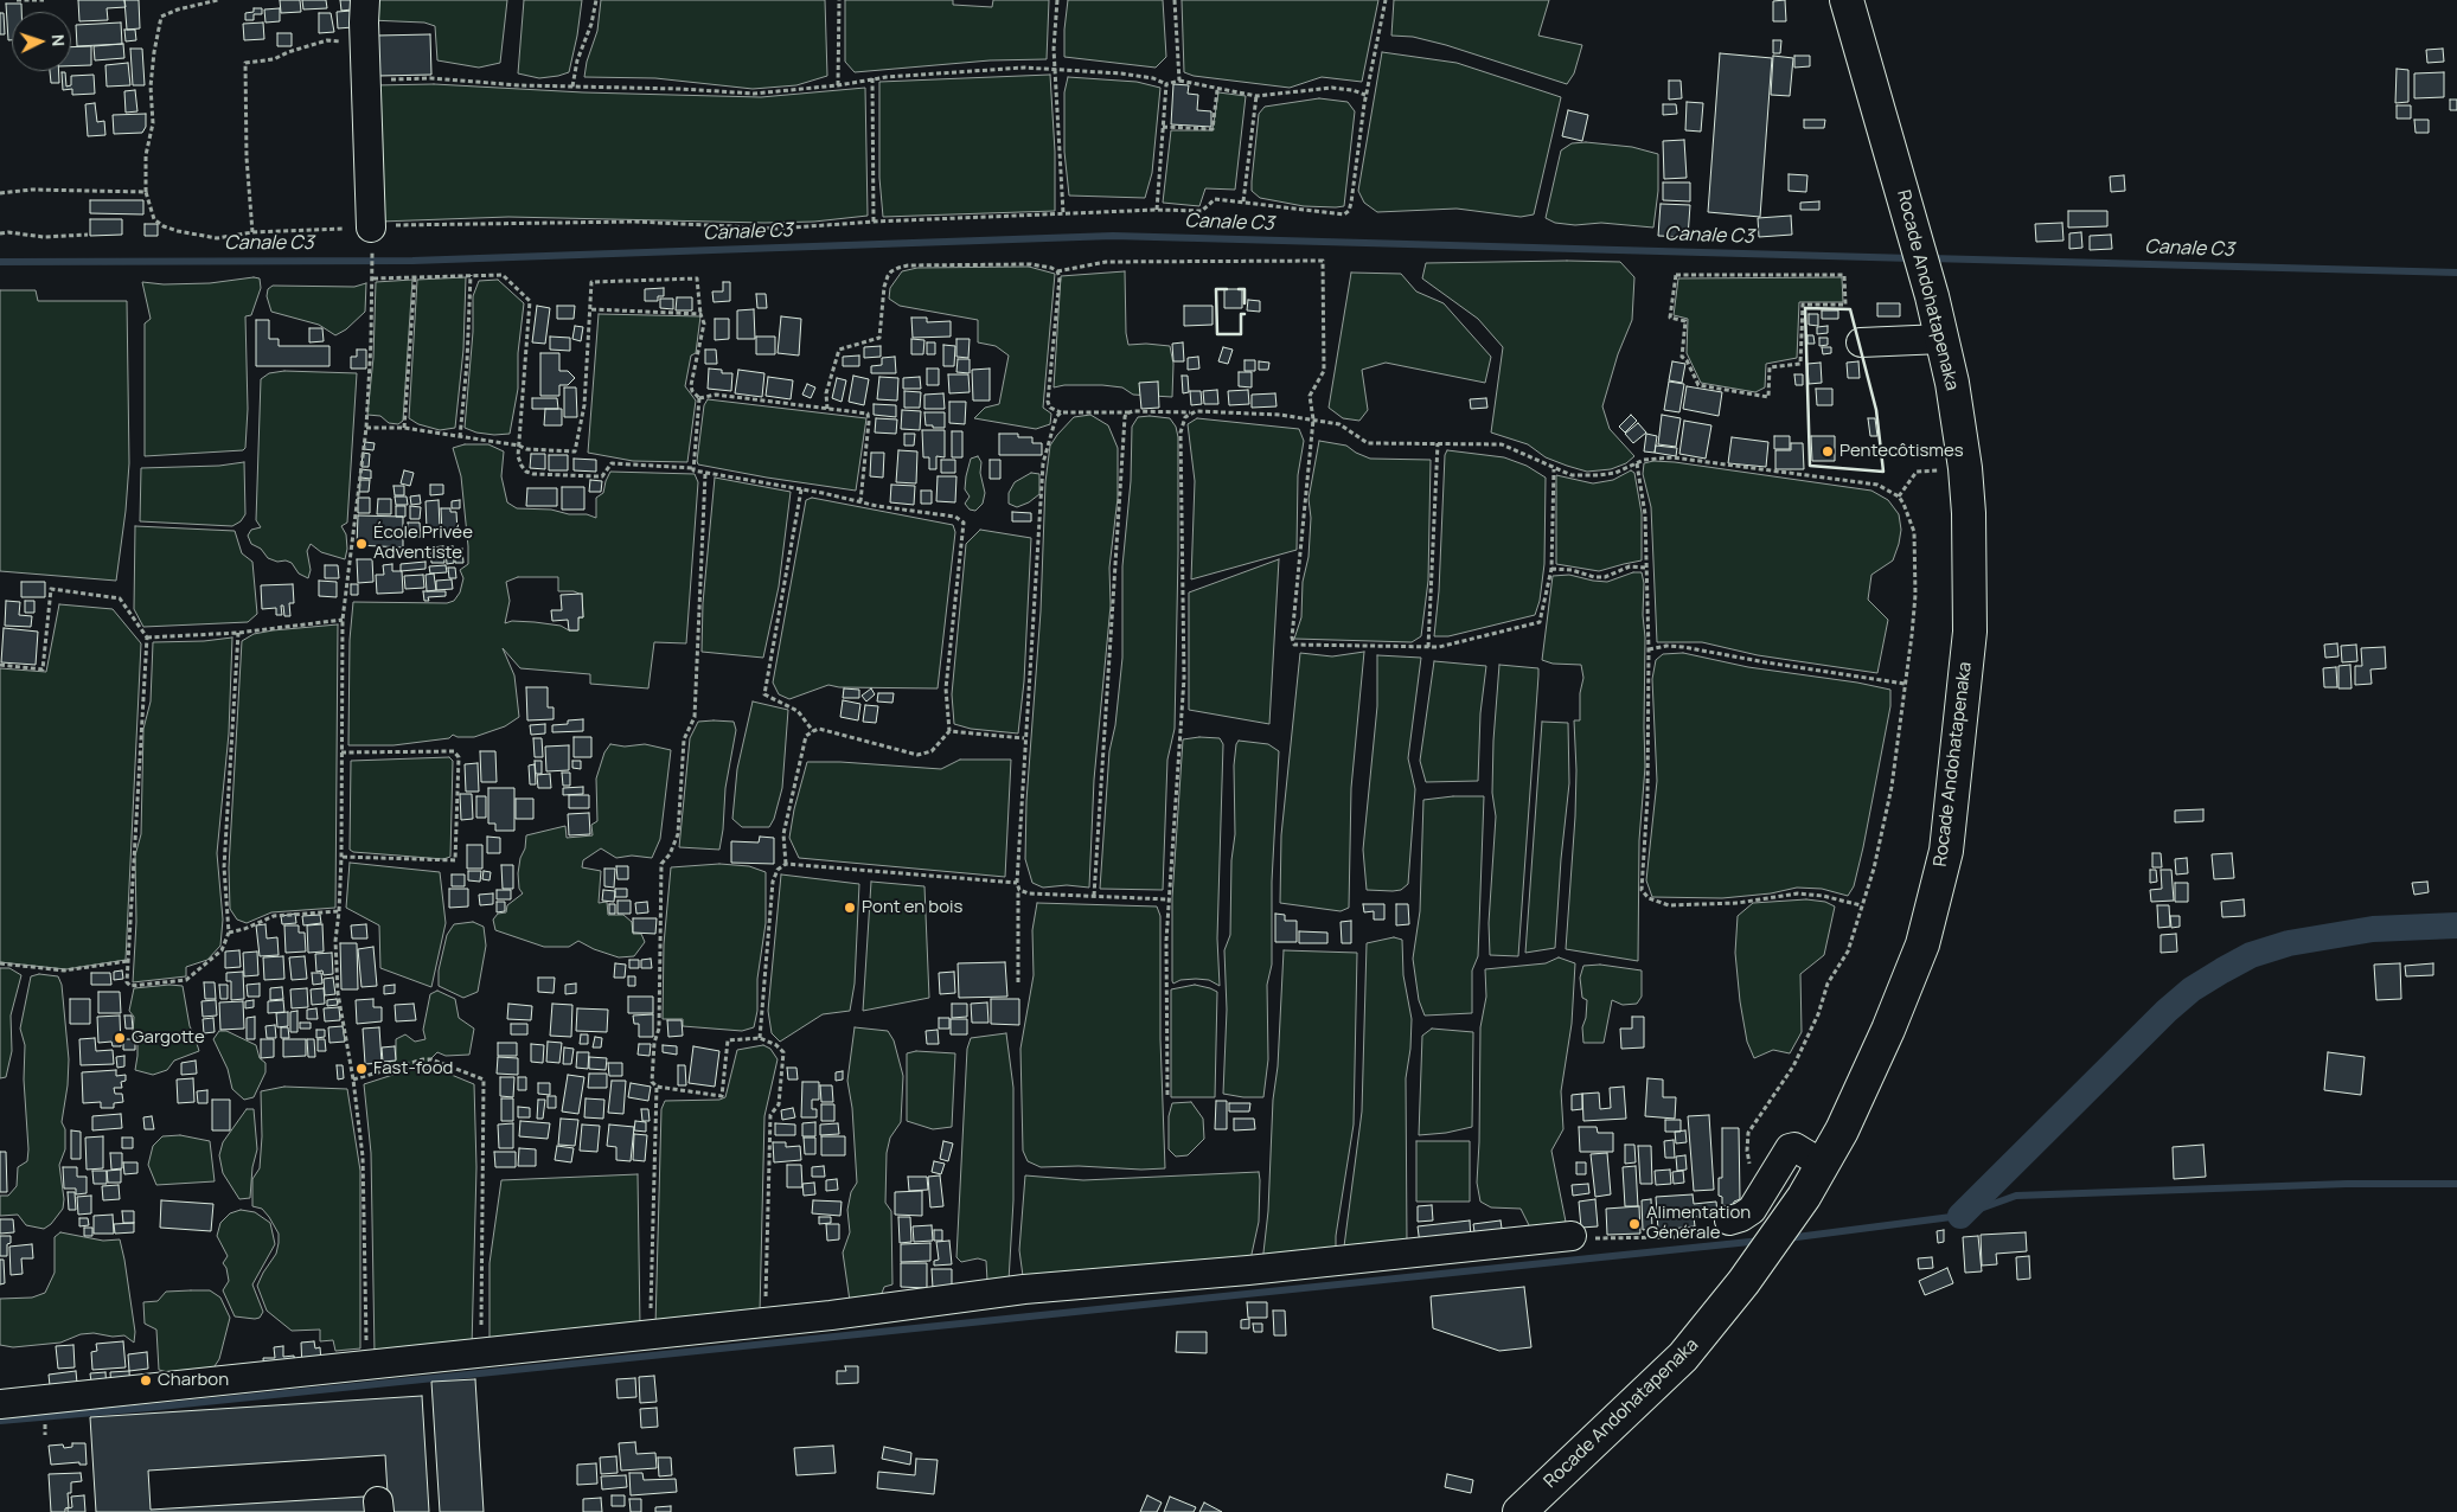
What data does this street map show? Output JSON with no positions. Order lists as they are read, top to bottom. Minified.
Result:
{"streets":{"main road":["Rocade Andohatapenaka"]},"water":["Canale C3"],"places":["Pentecôtismes","École Privée Adventiste","Pont en bois","Gargotte","Fast-food","Alimentation Générale","Charbon"],"north":"right"}
